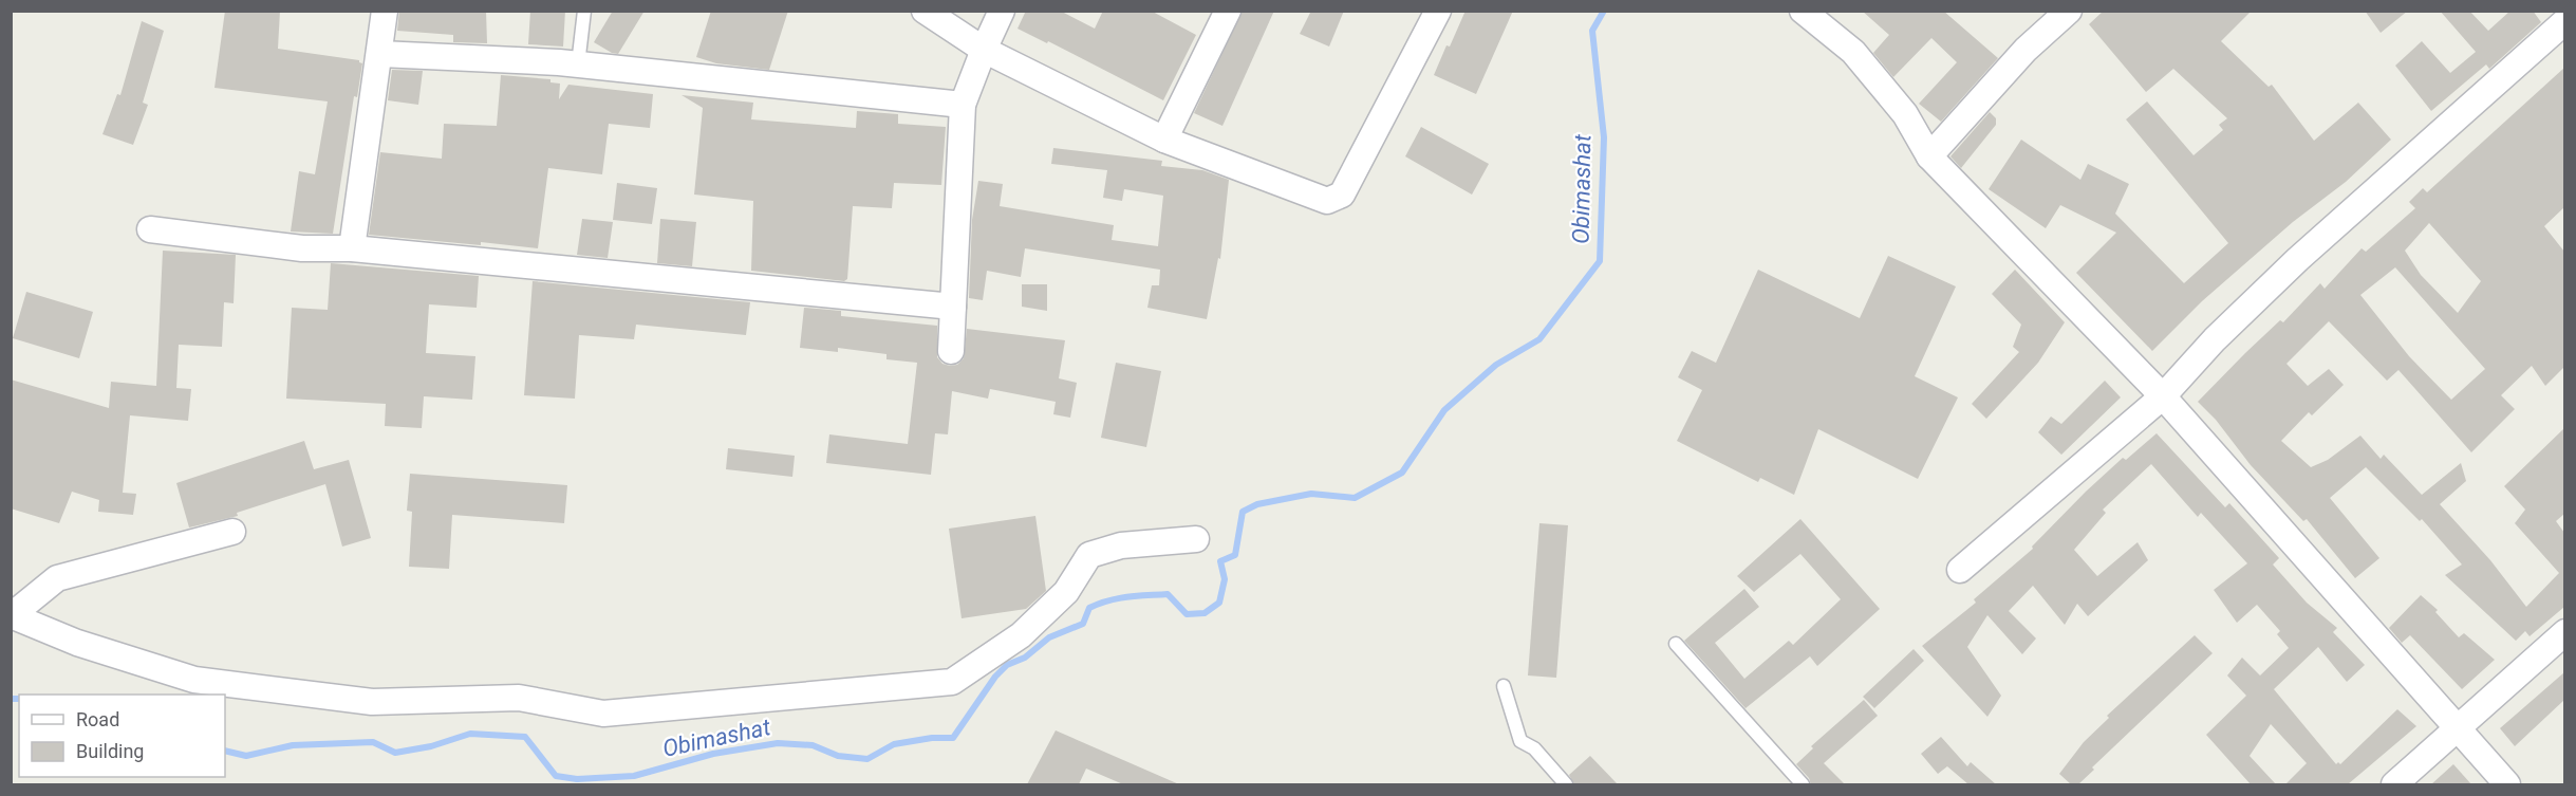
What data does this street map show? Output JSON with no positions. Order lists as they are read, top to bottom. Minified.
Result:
{"water":["Obimashat"],"legend":["Road","Building"]}
